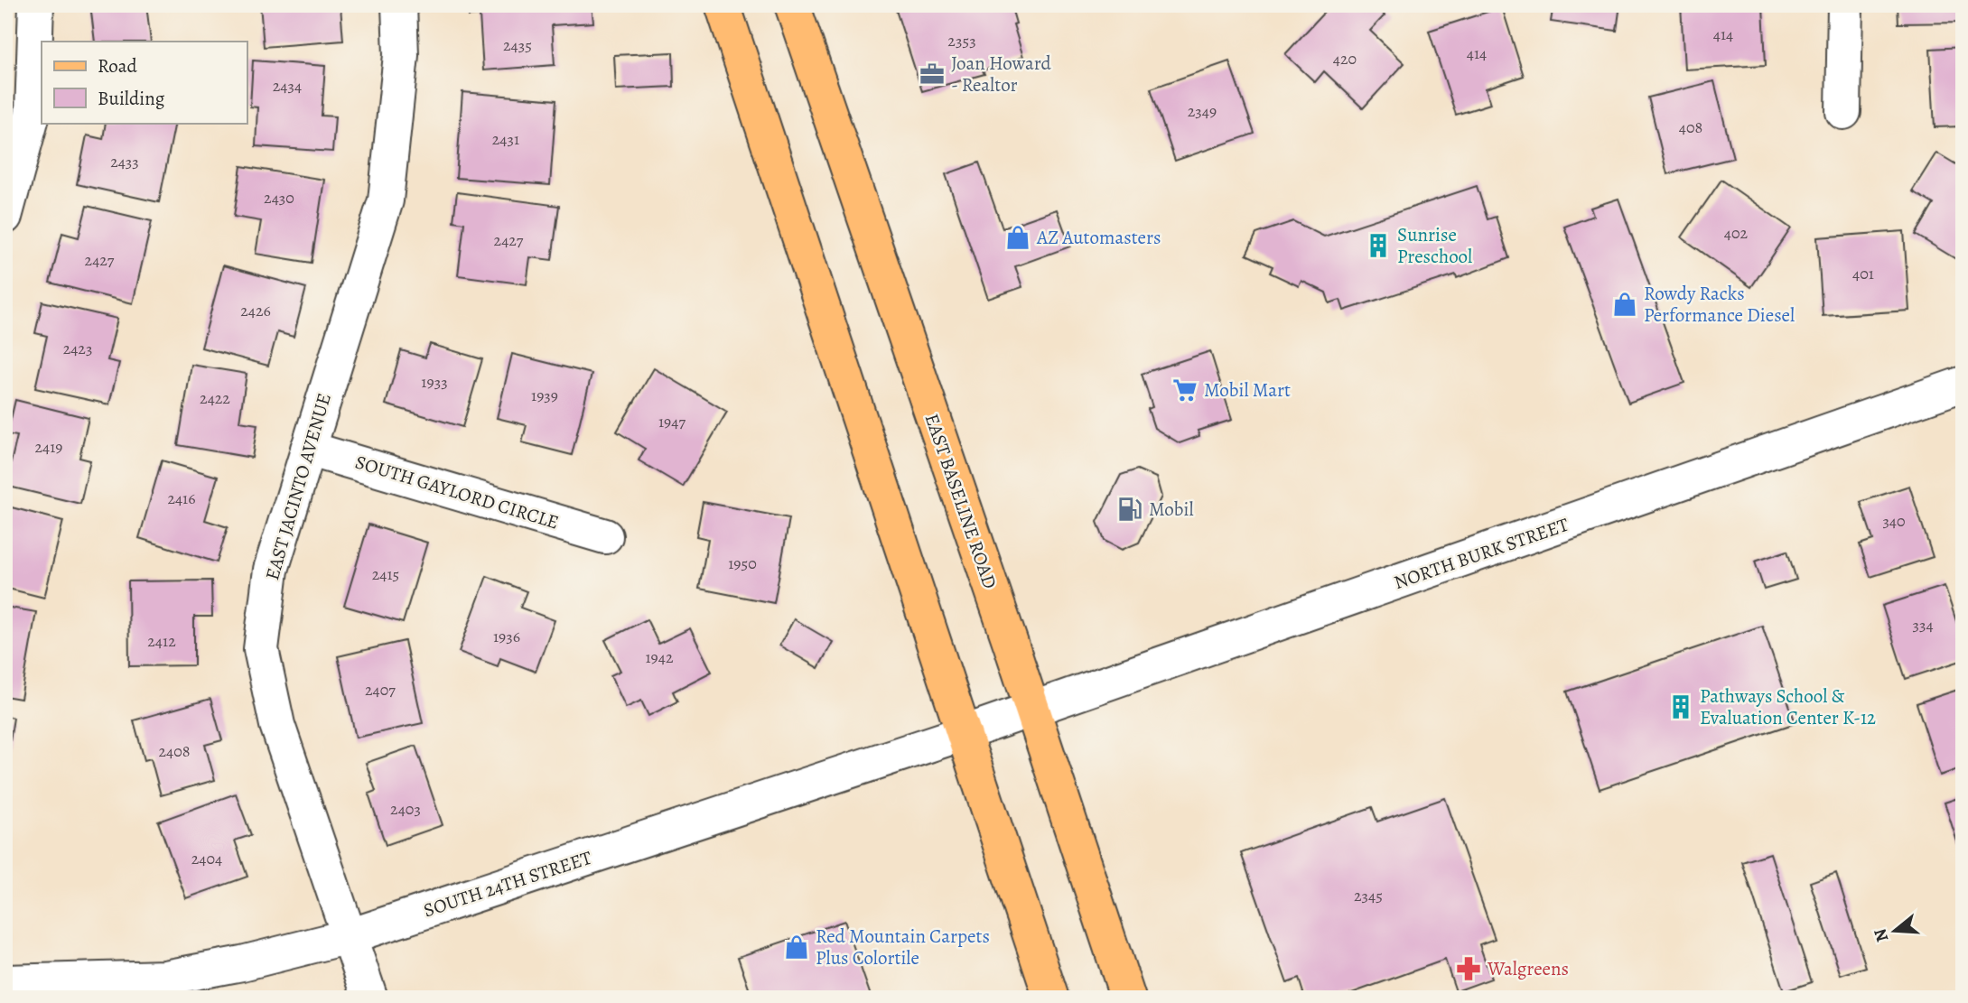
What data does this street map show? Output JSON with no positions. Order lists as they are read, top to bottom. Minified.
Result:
{"streets":{"main road":["EAST BASELINE ROAD"],"street":["EAST JACINTO AVENUE","SOUTH GAYLORD CIRCLE","NORTH BURK STREET","SOUTH 24TH STREET"]},"crossings":[["EAST JACINTO AVENUE","SOUTH GAYLORD CIRCLE"],["EAST JACINTO AVENUE","SOUTH 24TH STREET"],["EAST BASELINE ROAD","NORTH BURK STREET"],["NORTH BURK STREET","SOUTH 24TH STREET"]],"places":{"office":["Joan Howard - Realtor"],"shop":["AZ Automasters","Rowdy Racks Performance Diesel","Red Mountain Carpets Plus Colortile"],"building":["Sunrise Preschool","Pathways School & Evaluation Center K-12"],"supermarket":["Mobil Mart"],"fuel station":["Mobil"],"pharmacy":["Walgreens"]},"house_numbers":["414","2353","2435","414","420","2434","2349","408","2431","2433","2430","402","2427","2427","401","2426","2423","1933","1939","2422","1947","2419","2416","340","1950","2415","334","1936","2412","1942","2407","2408","2403","2404","2345"],"legend":["Road","Building"],"north":"left"}
